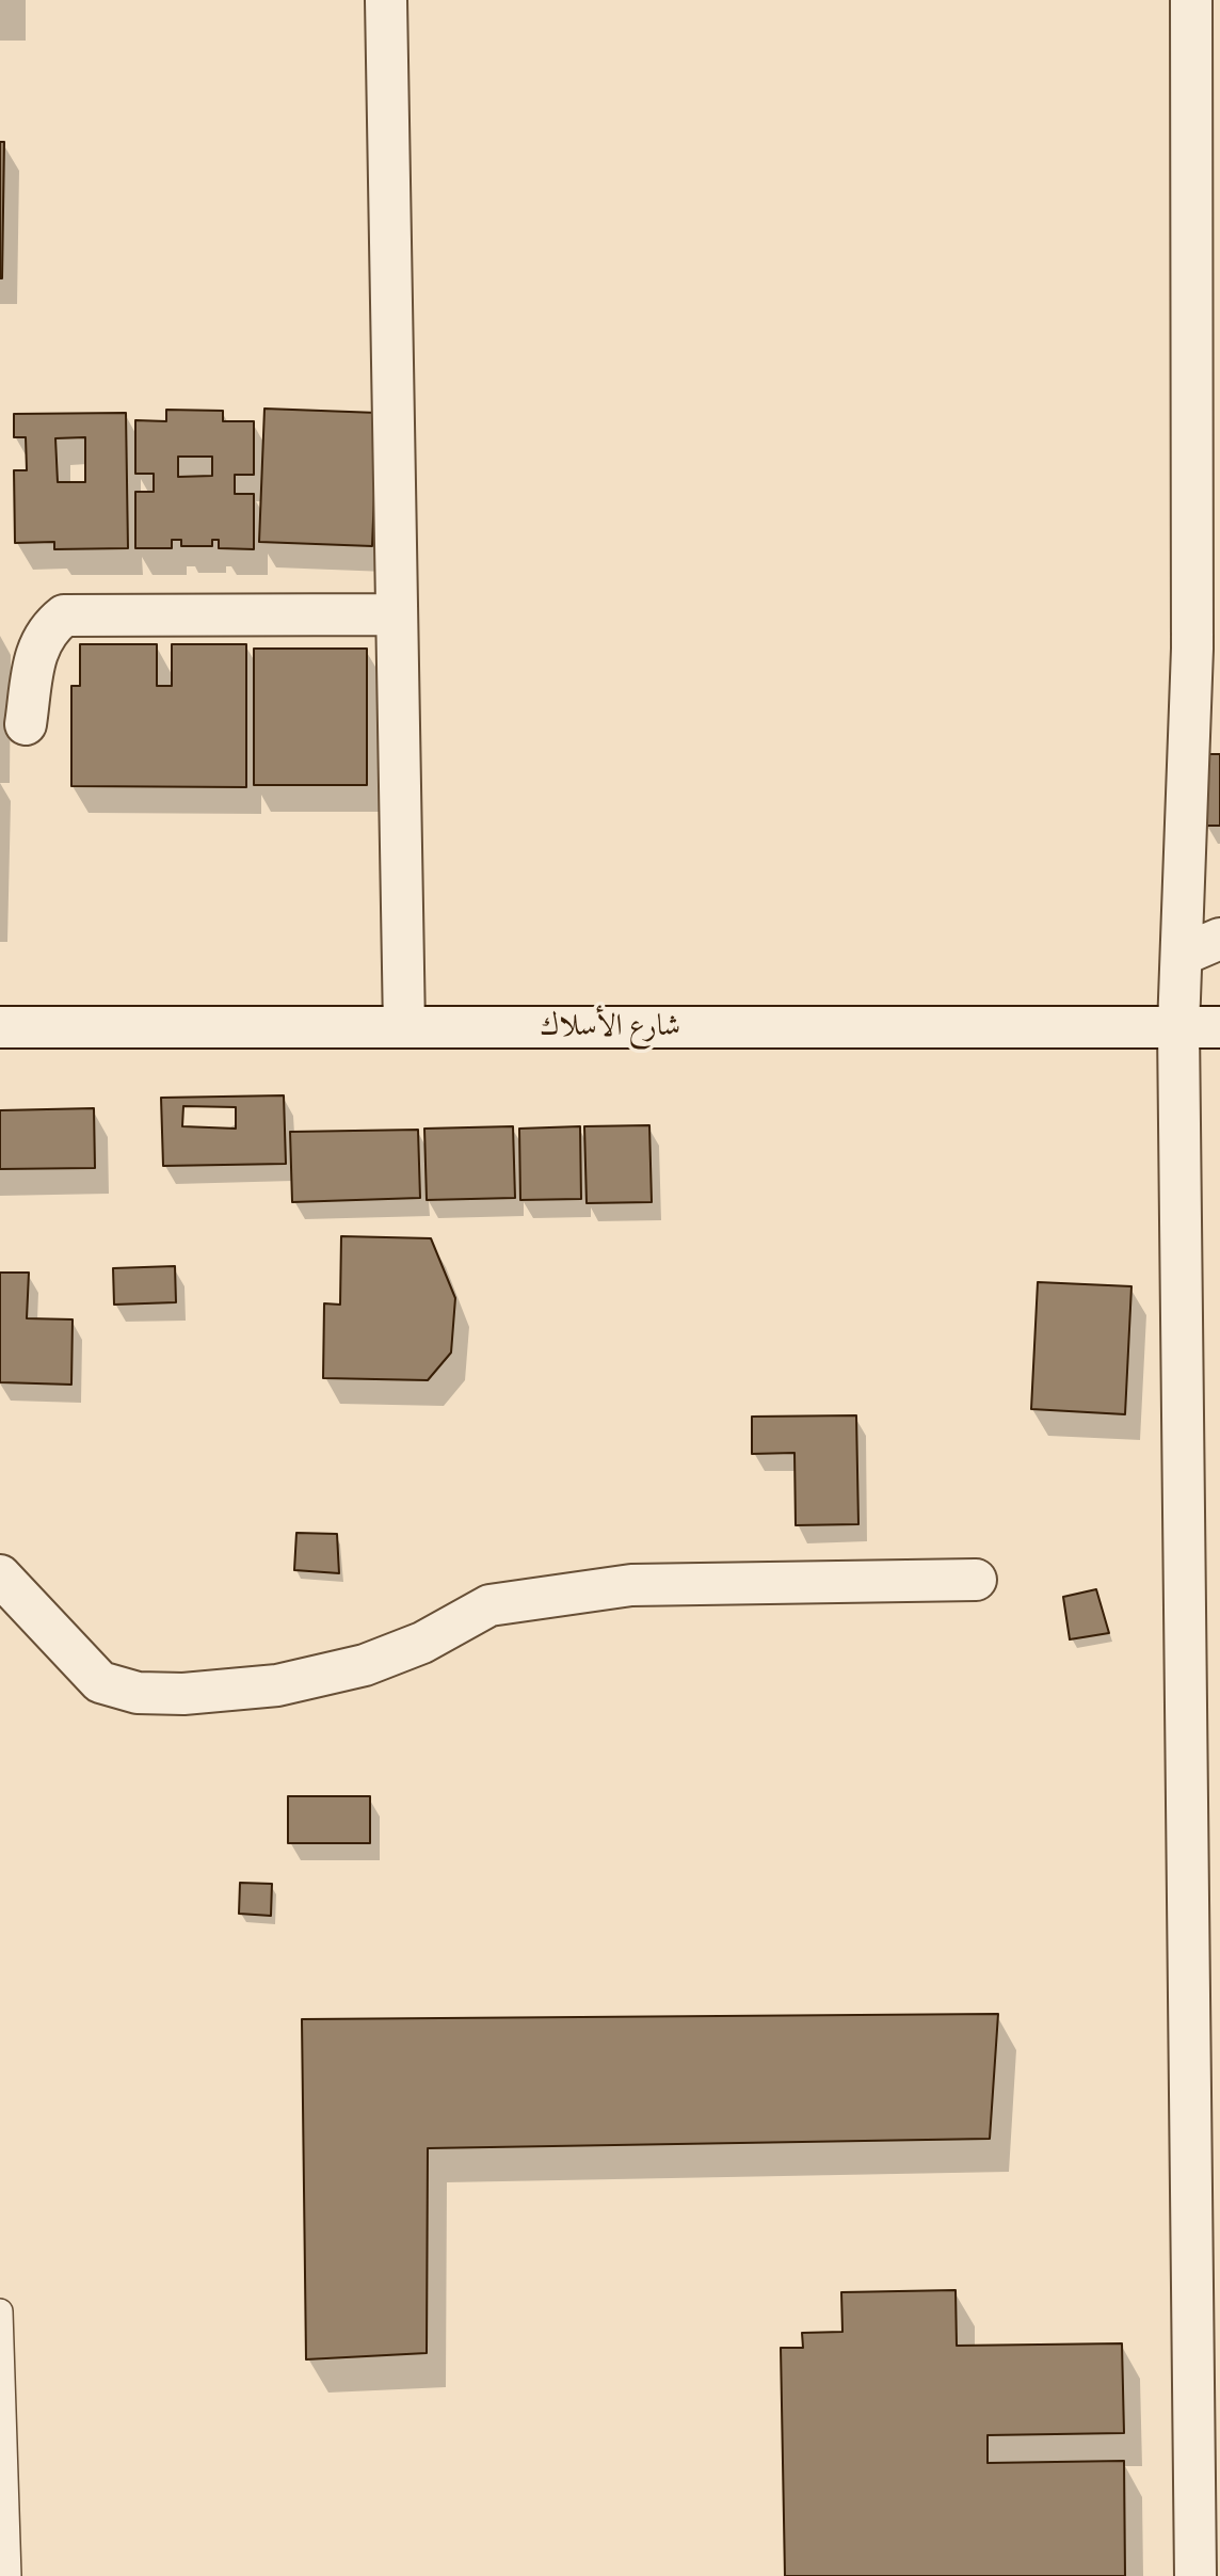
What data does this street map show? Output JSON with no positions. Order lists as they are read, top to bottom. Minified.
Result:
{"streets":{"street":["شارع الأسلاك"]}}
